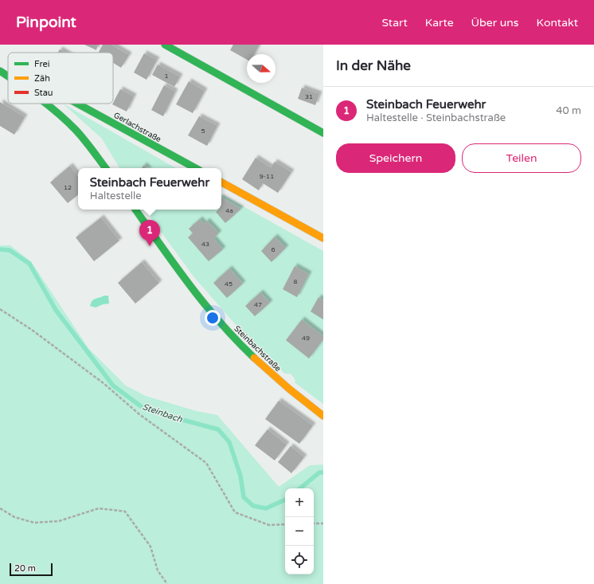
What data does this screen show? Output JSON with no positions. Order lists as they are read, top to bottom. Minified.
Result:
{"streets":{"street":["Gerlachstraße","Steinbachstraße"]},"water":["Steinbach"],"house_numbers":["1","31","5","9-11","12","4a","43","6","8","45","47","49"],"legend":["Frei","Zäh","Stau"],"scale_bar":"20 m","north":"right","page":{"header":"Pinpoint","nav":["Start","Karte","Über uns","Kontakt"],"heading":"In der Nähe","list":[{"mark":"1","name":"Steinbach Feuerwehr","note":"Haltestelle · Steinbachstraße","value":"40 m"}],"buttons":["Speichern","Teilen"],"popup":["Steinbach Feuerwehr","Haltestelle"],"pins":"1","map_buttons":["+","−"],"scale":"20 m"}}
